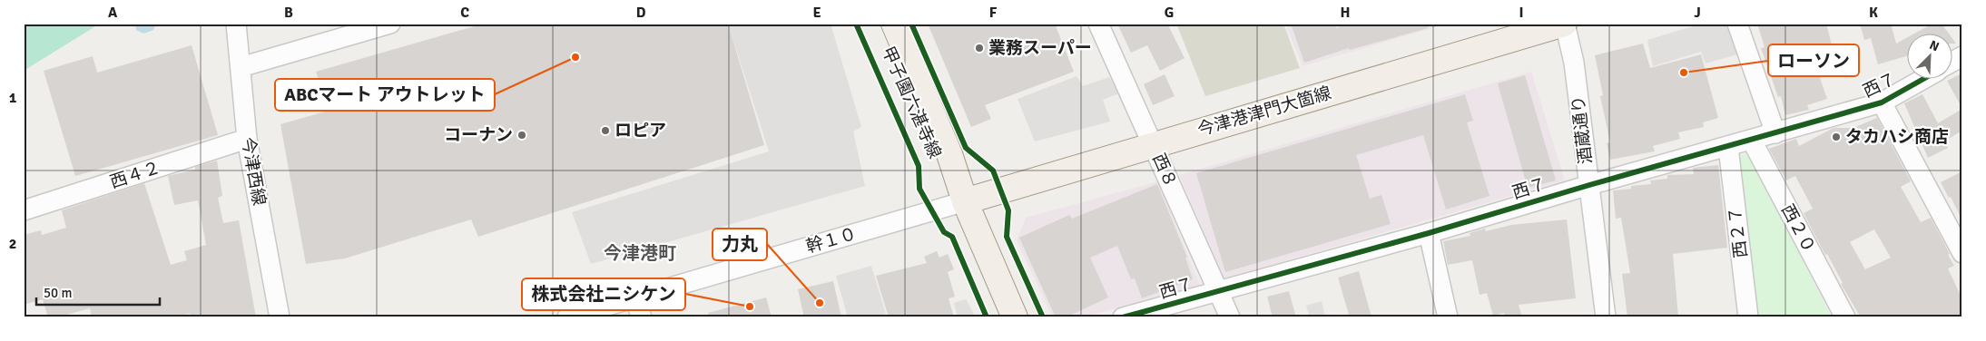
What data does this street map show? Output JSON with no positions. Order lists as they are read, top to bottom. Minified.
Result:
{"streets":{"main road":["甲子園六湛寺線","今津港津門大箇線"],"street":["西７","酒蔵通り","西８","今津西線","西４２","西２０","西２７","幹１０"]},"crossings":[["西７","酒蔵通り"],["西７","西８"],["西７","西２０"],["西７","西２７"],["甲子園六湛寺線","今津港津門大箇線"],["甲子園六湛寺線","幹１０"],["今津港津門大箇線","酒蔵通り"],["今津港津門大箇線","西８"],["今津港津門大箇線","幹１０"],["今津西線","西４２"]],"districts":["今津港町"],"places":["業務スーパー","ABCマート アウトレット","ローソン","ロピア","コーナン","タカハシ商店","力丸","株式会社ニシケン"],"scale_bar":"50 m","north":"top right","grid":{"columns":["A","B","C","D","E","F","G","H","I","J","K"],"rows":["1","2"]}}
